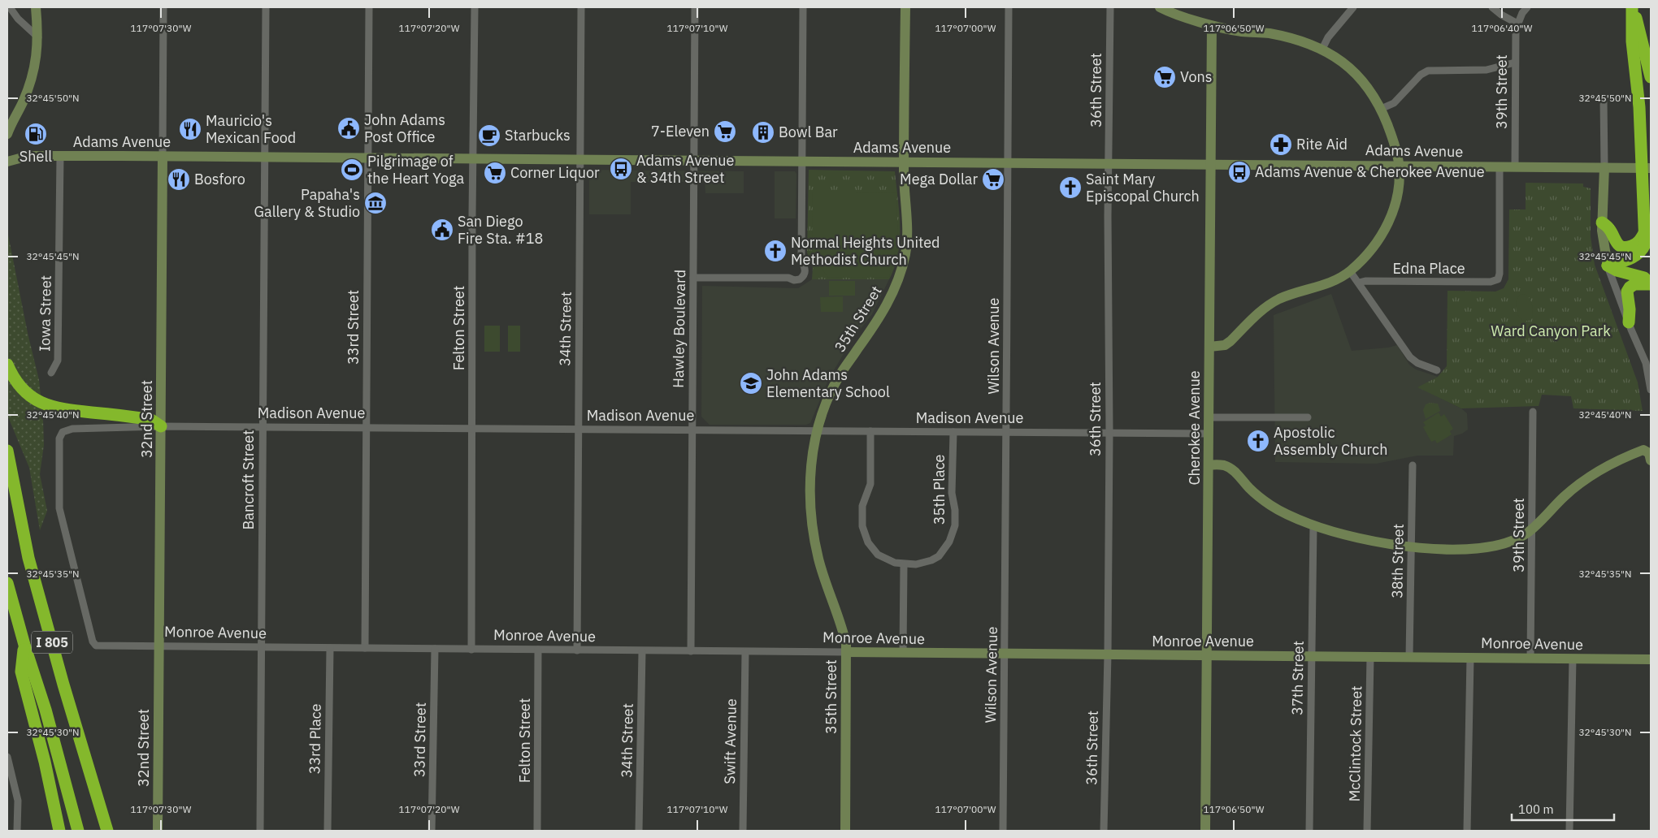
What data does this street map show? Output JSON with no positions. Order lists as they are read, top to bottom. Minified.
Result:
{"streets":{"highway":["I 805"],"street":["36th Street","39th Street","Adams Avenue","Edna Place","Iowa Street","35th Street","33rd Street","Felton Street","34th Street","Hawley Boulevard","Wilson Avenue","Madison Avenue","32nd Street","Cherokee Avenue","Bancroft Street","35th Place","38th Street","Monroe Avenue","37th Street","33rd Place","Swift Avenue","McClintock Street"]},"crossings":[["36th Street","Adams Avenue"],["36th Street","Madison Avenue"],["36th Street","Monroe Avenue"],["39th Street","Adams Avenue"],["39th Street","Monroe Avenue"],["Adams Avenue","Edna Place"],["Adams Avenue","Iowa Street"],["Adams Avenue","35th Street"],["Adams Avenue","33rd Street"],["Adams Avenue","Felton Street"],["Adams Avenue","34th Street"],["Adams Avenue","Hawley Boulevard"],["Adams Avenue","Wilson Avenue"],["Adams Avenue","32nd Street"],["Adams Avenue","Cherokee Avenue"],["Adams Avenue","Bancroft Street"],["35th Street","Madison Avenue"],["35th Street","Monroe Avenue"],["33rd Street","Madison Avenue"],["33rd Street","Monroe Avenue"],["Felton Street","Madison Avenue"],["Felton Street","Monroe Avenue"],["34th Street","Madison Avenue"],["34th Street","Monroe Avenue"],["Hawley Boulevard","Madison Avenue"],["Hawley Boulevard","Monroe Avenue"],["Wilson Avenue","Madison Avenue"],["Wilson Avenue","Monroe Avenue"],["Madison Avenue","32nd Street"],["Madison Avenue","Cherokee Avenue"],["Madison Avenue","Bancroft Street"],["Madison Avenue","35th Place"],["Madison Avenue","Monroe Avenue"],["32nd Street","Monroe Avenue"],["Cherokee Avenue","Monroe Avenue"],["Bancroft Street","Monroe Avenue"],["38th Street","Monroe Avenue"],["Monroe Avenue","37th Street"],["Monroe Avenue","33rd Place"],["Monroe Avenue","Swift Avenue"],["Monroe Avenue","McClintock Street"]],"parks":["Ward Canyon Park"],"places":{"supermarket":["Vons","7-Eleven","Corner Liquor","Mega Dollar"],"public building":["John Adams Post Office","San Diego Fire Sta. #18"],"restaurant":["Mauricio's Mexican Food","Bosforo"],"building":["Bowl Bar"],"fuel station":["Shell"],"cafe":["Starbucks"],"pharmacy":["Rite Aid"],"bus stop":["Adams Avenue & 34th Street","Adams Avenue & Cherokee Avenue"],"sports":["Pilgrimage of the Heart Yoga"],"church":["Saint Mary Episcopal Church","Normal Heights United Methodist Church","Apostolic Assembly Church"],"museum":["Papaha's Gallery & Studio"],"school or university":["John Adams Elementary School"]},"scale_bar":"100 m","coordinates":["117°07'30\"W","117°07'20\"W","117°07'10\"W","117°07'00\"W","117°06'50\"W","117°06'40\"W","32°45'50\"N","32°45'45\"N","32°45'40\"N","32°45'35\"N","32°45'30\"N"]}
